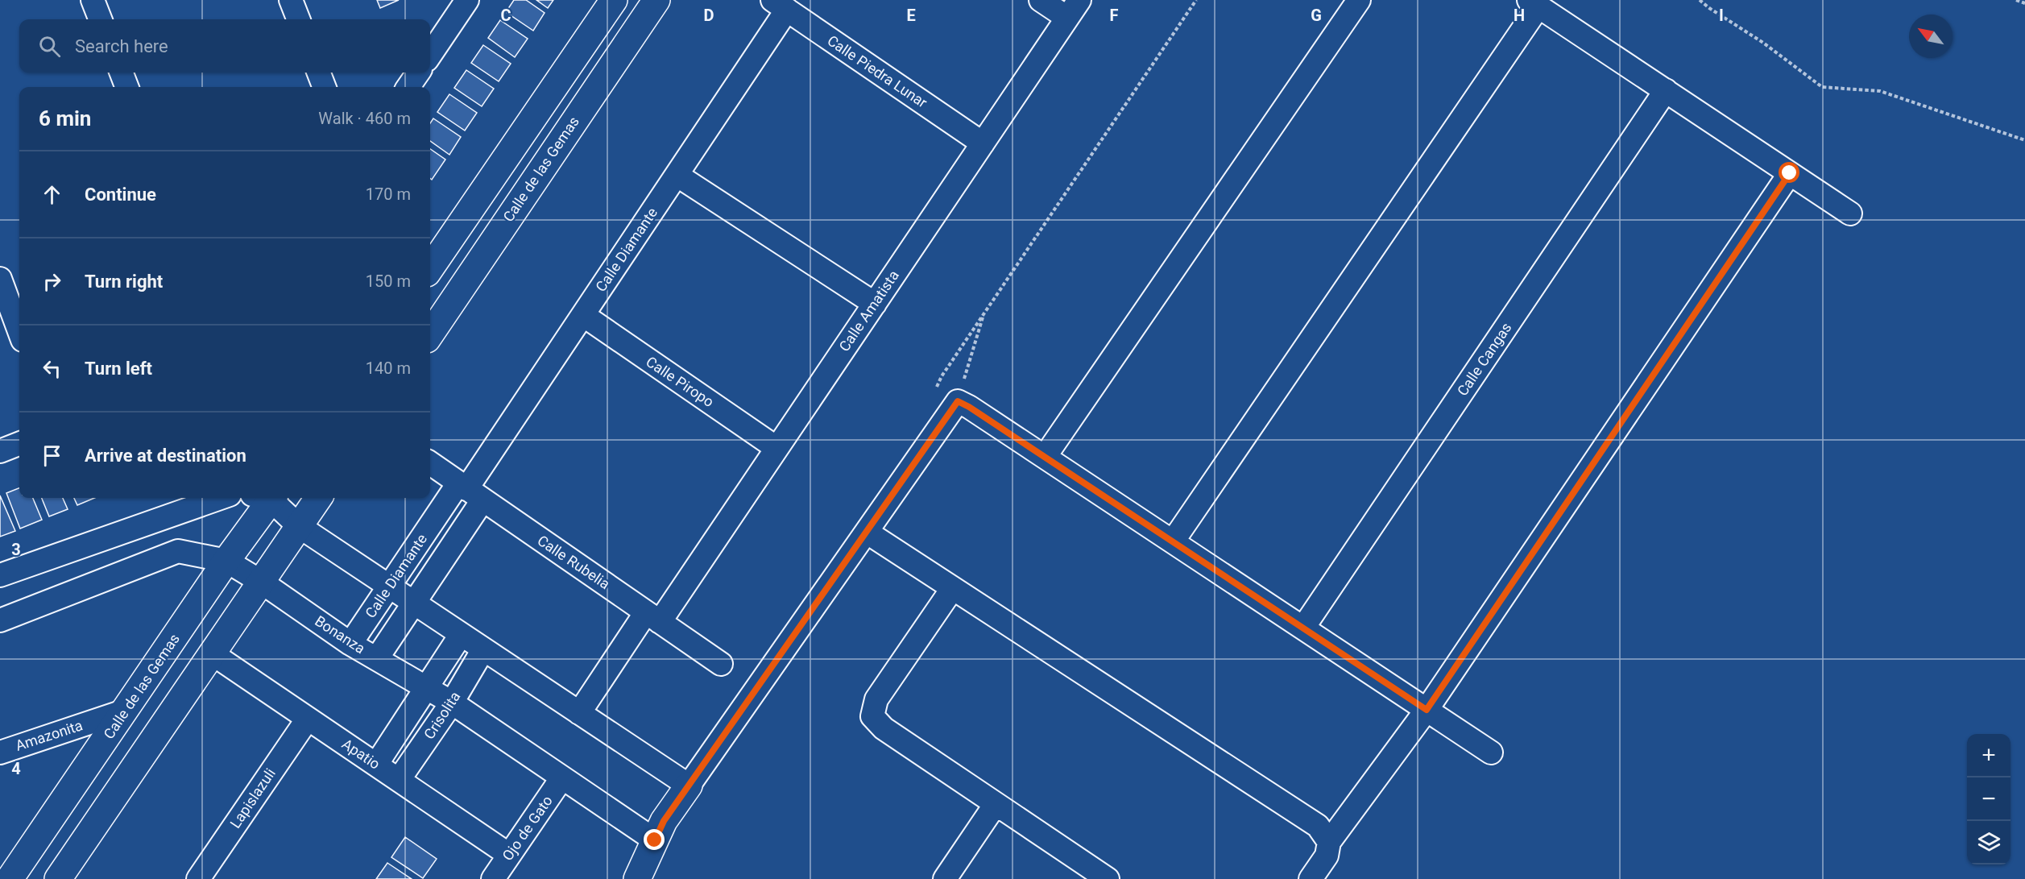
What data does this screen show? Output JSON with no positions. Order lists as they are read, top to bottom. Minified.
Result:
{"streets":{"street":["Calle Piedra Lunar","Calle de las Gemas","Calle Diamante","Calle Amatista","Calle Cangas","Calle Piropo","Calle Rubelia","Bonanza","Crisolita","Amazonita","Apatio","Lapislazuli","Ojo de Gato"]},"crossings":[["Calle Piedra Lunar","Calle Diamante"],["Calle Piedra Lunar","Calle Amatista"],["Calle de las Gemas","Bonanza"],["Calle de las Gemas","Amazonita"],["Calle Diamante","Calle Piropo"],["Calle Diamante","Calle Rubelia"],["Calle Diamante","Bonanza"],["Calle Amatista","Calle Piropo"],["Calle Amatista","Calle Rubelia"],["Bonanza","Crisolita"],["Bonanza","Ojo de Gato"],["Crisolita","Apatio"],["Apatio","Lapislazuli"],["Apatio","Ojo de Gato"]],"north":"top left","page":{"search":"Search here","heading":["6 min","Walk · 460 m"],"list":[["Continue","170 m"],["Turn right","150 m"],["Turn left","140 m"],"Arrive at destination"],"map_buttons":["+","−"]},"grid":{"columns":["C","D","E","F","G","H","I"],"rows":["3","4"]}}
